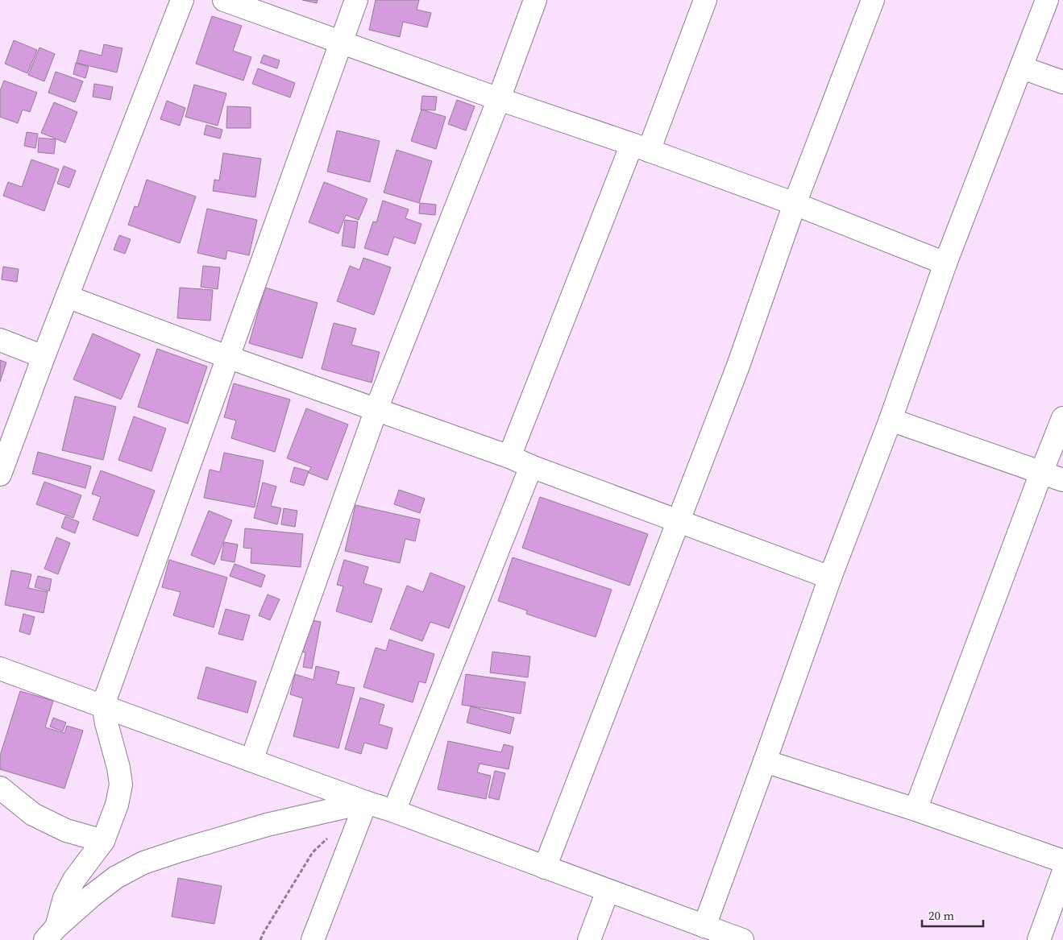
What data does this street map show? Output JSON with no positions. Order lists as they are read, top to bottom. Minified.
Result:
{"scale_bar":"20 m"}
